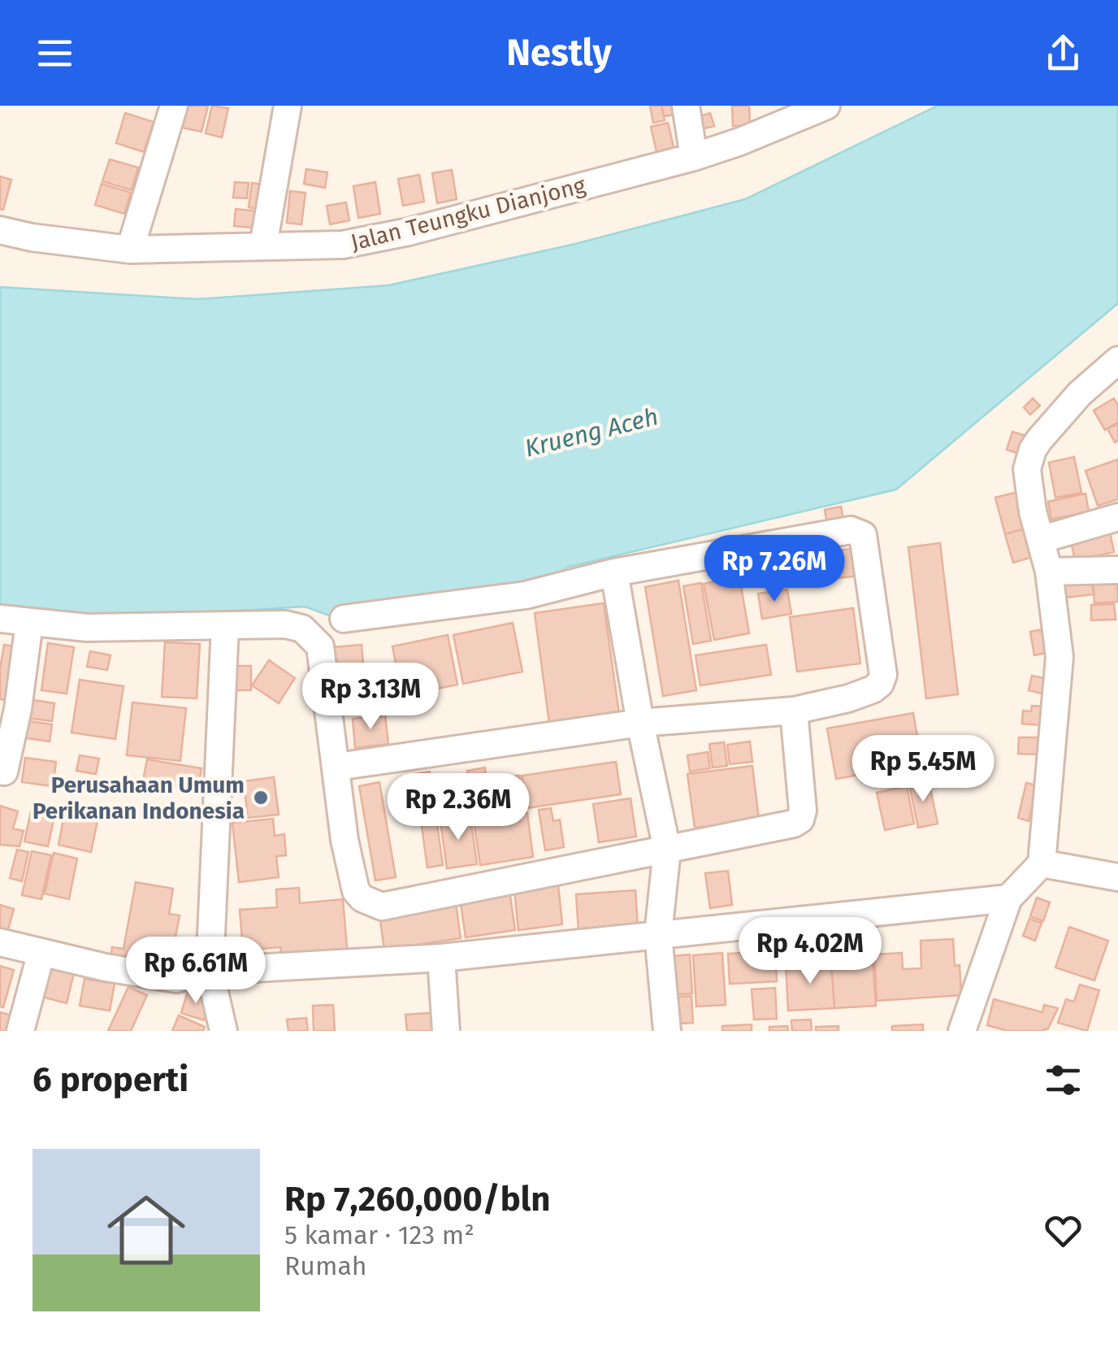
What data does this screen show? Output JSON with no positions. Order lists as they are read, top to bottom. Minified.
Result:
{"streets":{"street":["Jalan Teungku Dianjong"]},"water":["Krueng Aceh"],"places":["Perusahaan Umum Perikanan Indonesia"],"page":{"header":"Nestly","price":["Rp 7.26M","Rp 3.13M","Rp 5.45M","Rp 2.36M","Rp 4.02M","Rp 6.61M"],"heading":"6 properti","list":[{"name":"Rp 7,260,000/bln","note":"5 kamar · 123 m² · Rumah"}]}}
